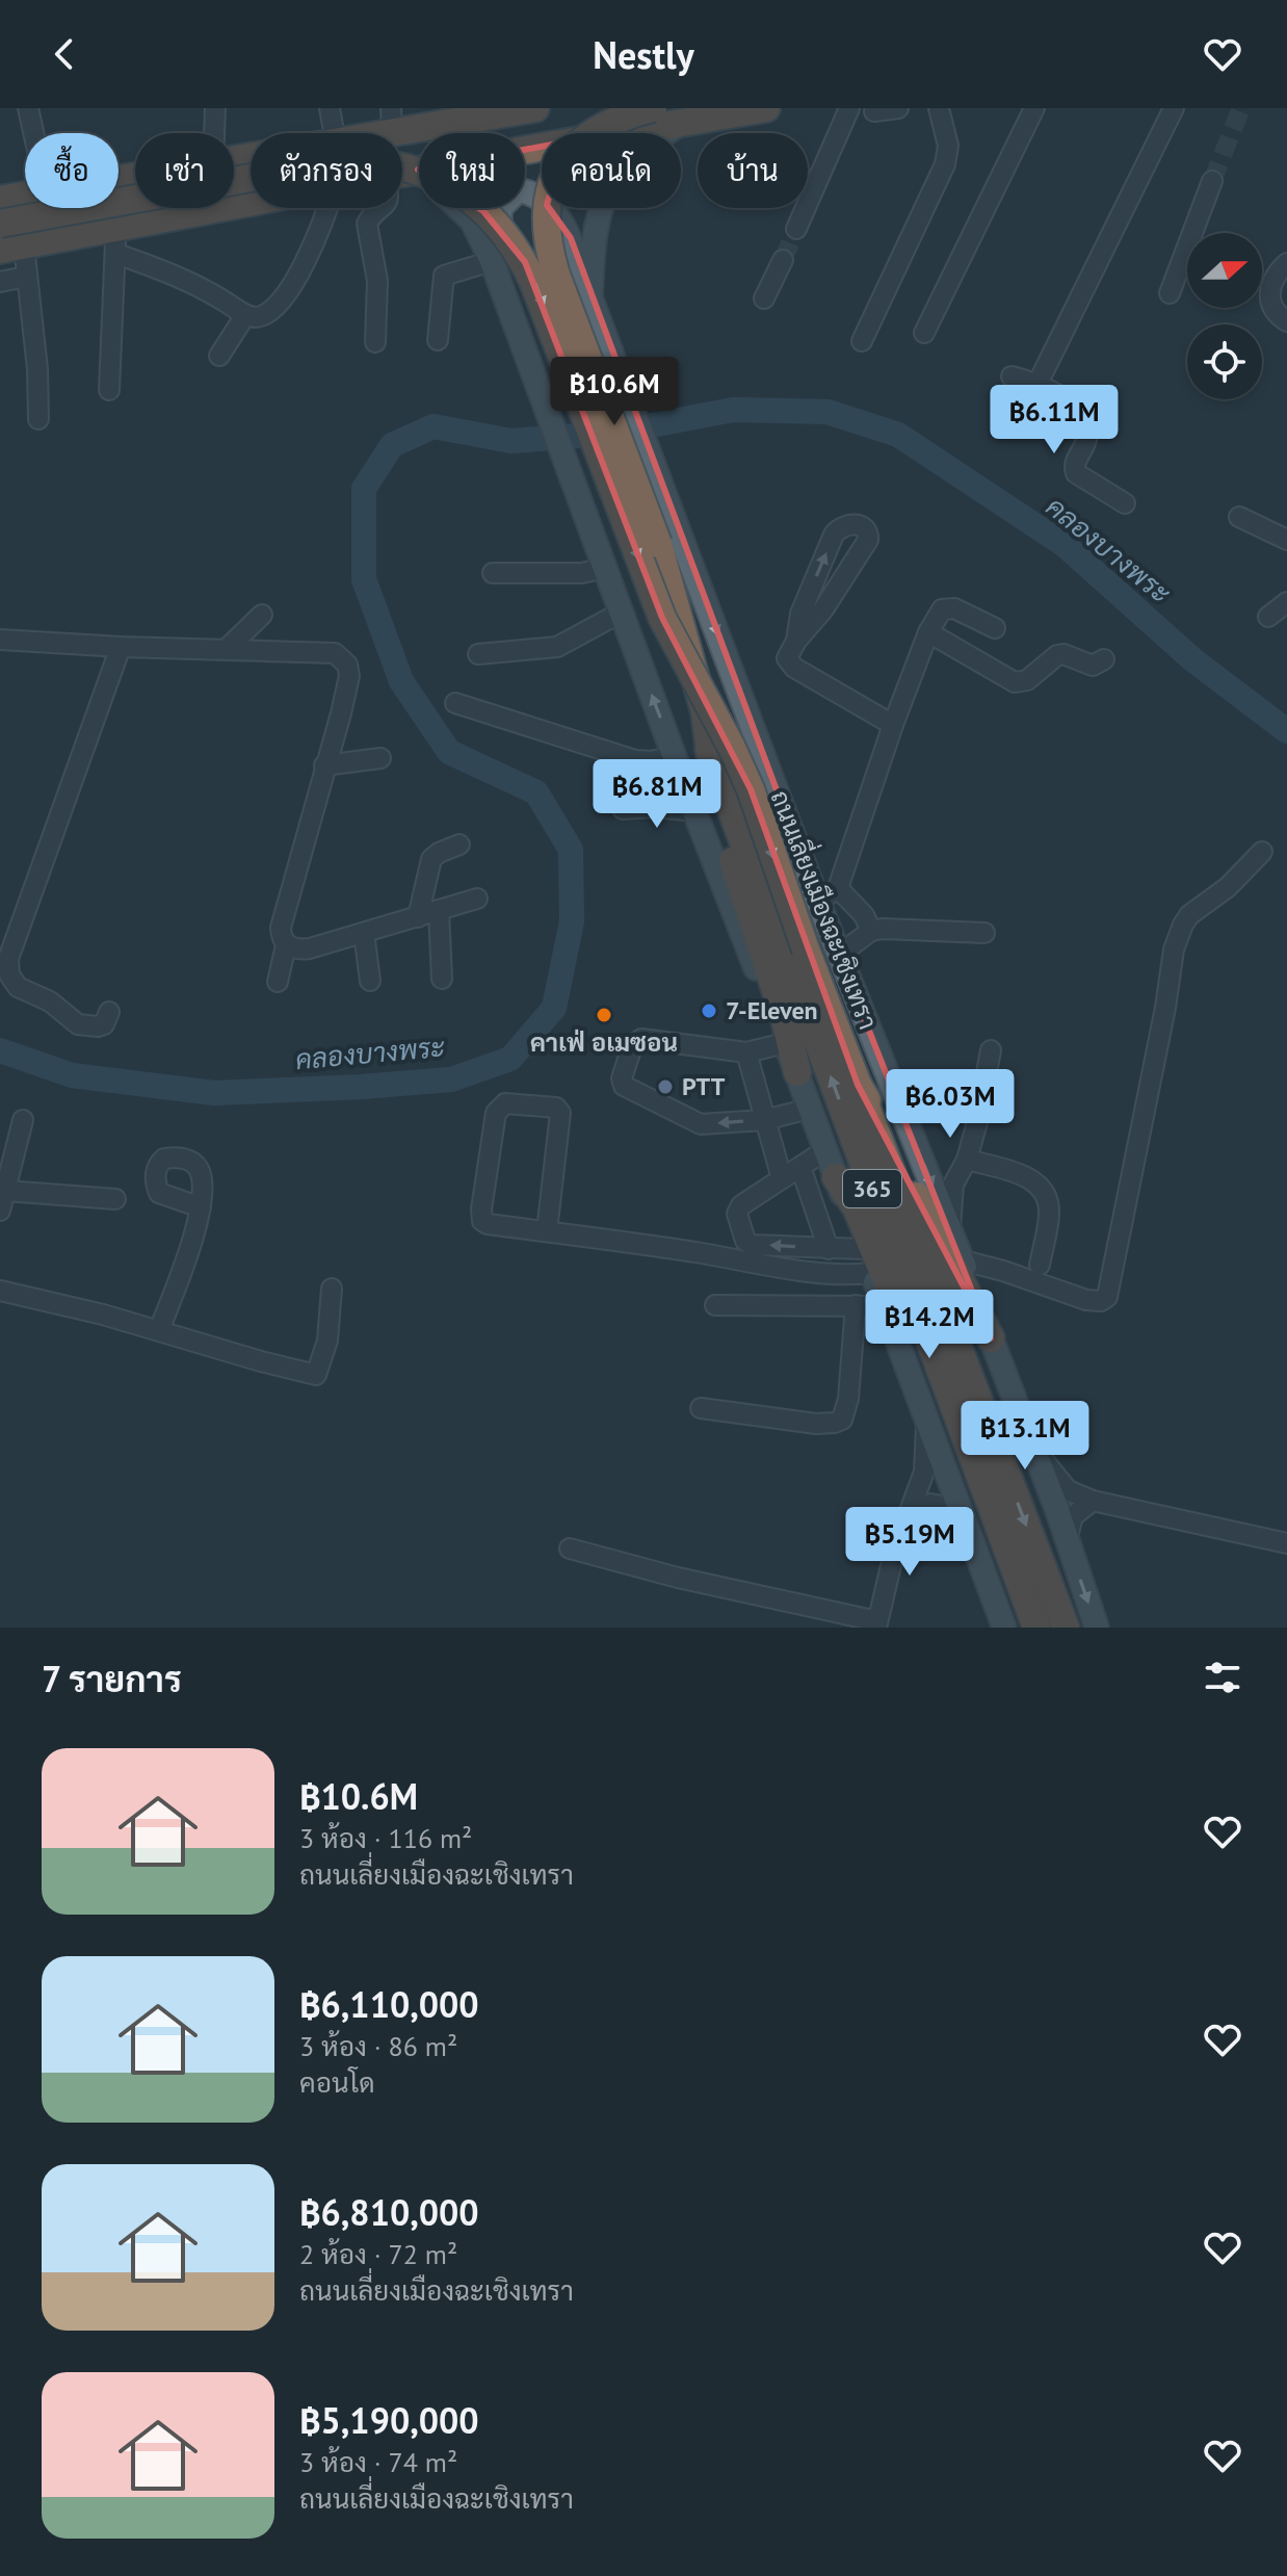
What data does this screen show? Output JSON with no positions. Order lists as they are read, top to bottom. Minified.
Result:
{"streets":{"highway":["ถนนเลี่ยงเมืองฉะเชิงเทรา","365"]},"water":["คลองบางพระ"],"places":["7-Eleven","คาเฟ่ อเมซอน","PTT"],"north":"right","page":{"header":"Nestly","chip":["ซื้อ","เช่า","ตัวกรอง","ใหม่","คอนโด","บ้าน"],"price":["฿10.6M","฿6.11M","฿6.81M","฿6.03M","฿14.2M","฿13.1M","฿5.19M"],"heading":"7 รายการ","list":[{"name":"฿10.6M","note":"3 ห้อง · 116 m² · ถนนเลี่ยงเมืองฉะเชิงเทรา"},{"name":"฿6,110,000","note":"3 ห้อง · 86 m² · คอนโด"},{"name":"฿6,810,000","note":"2 ห้อง · 72 m² · ถนนเลี่ยงเมืองฉะเชิงเทรา"},{"name":"฿5,190,000","note":"3 ห้อง · 74 m² · ถนนเลี่ยงเมืองฉะเชิงเทรา"}]}}
